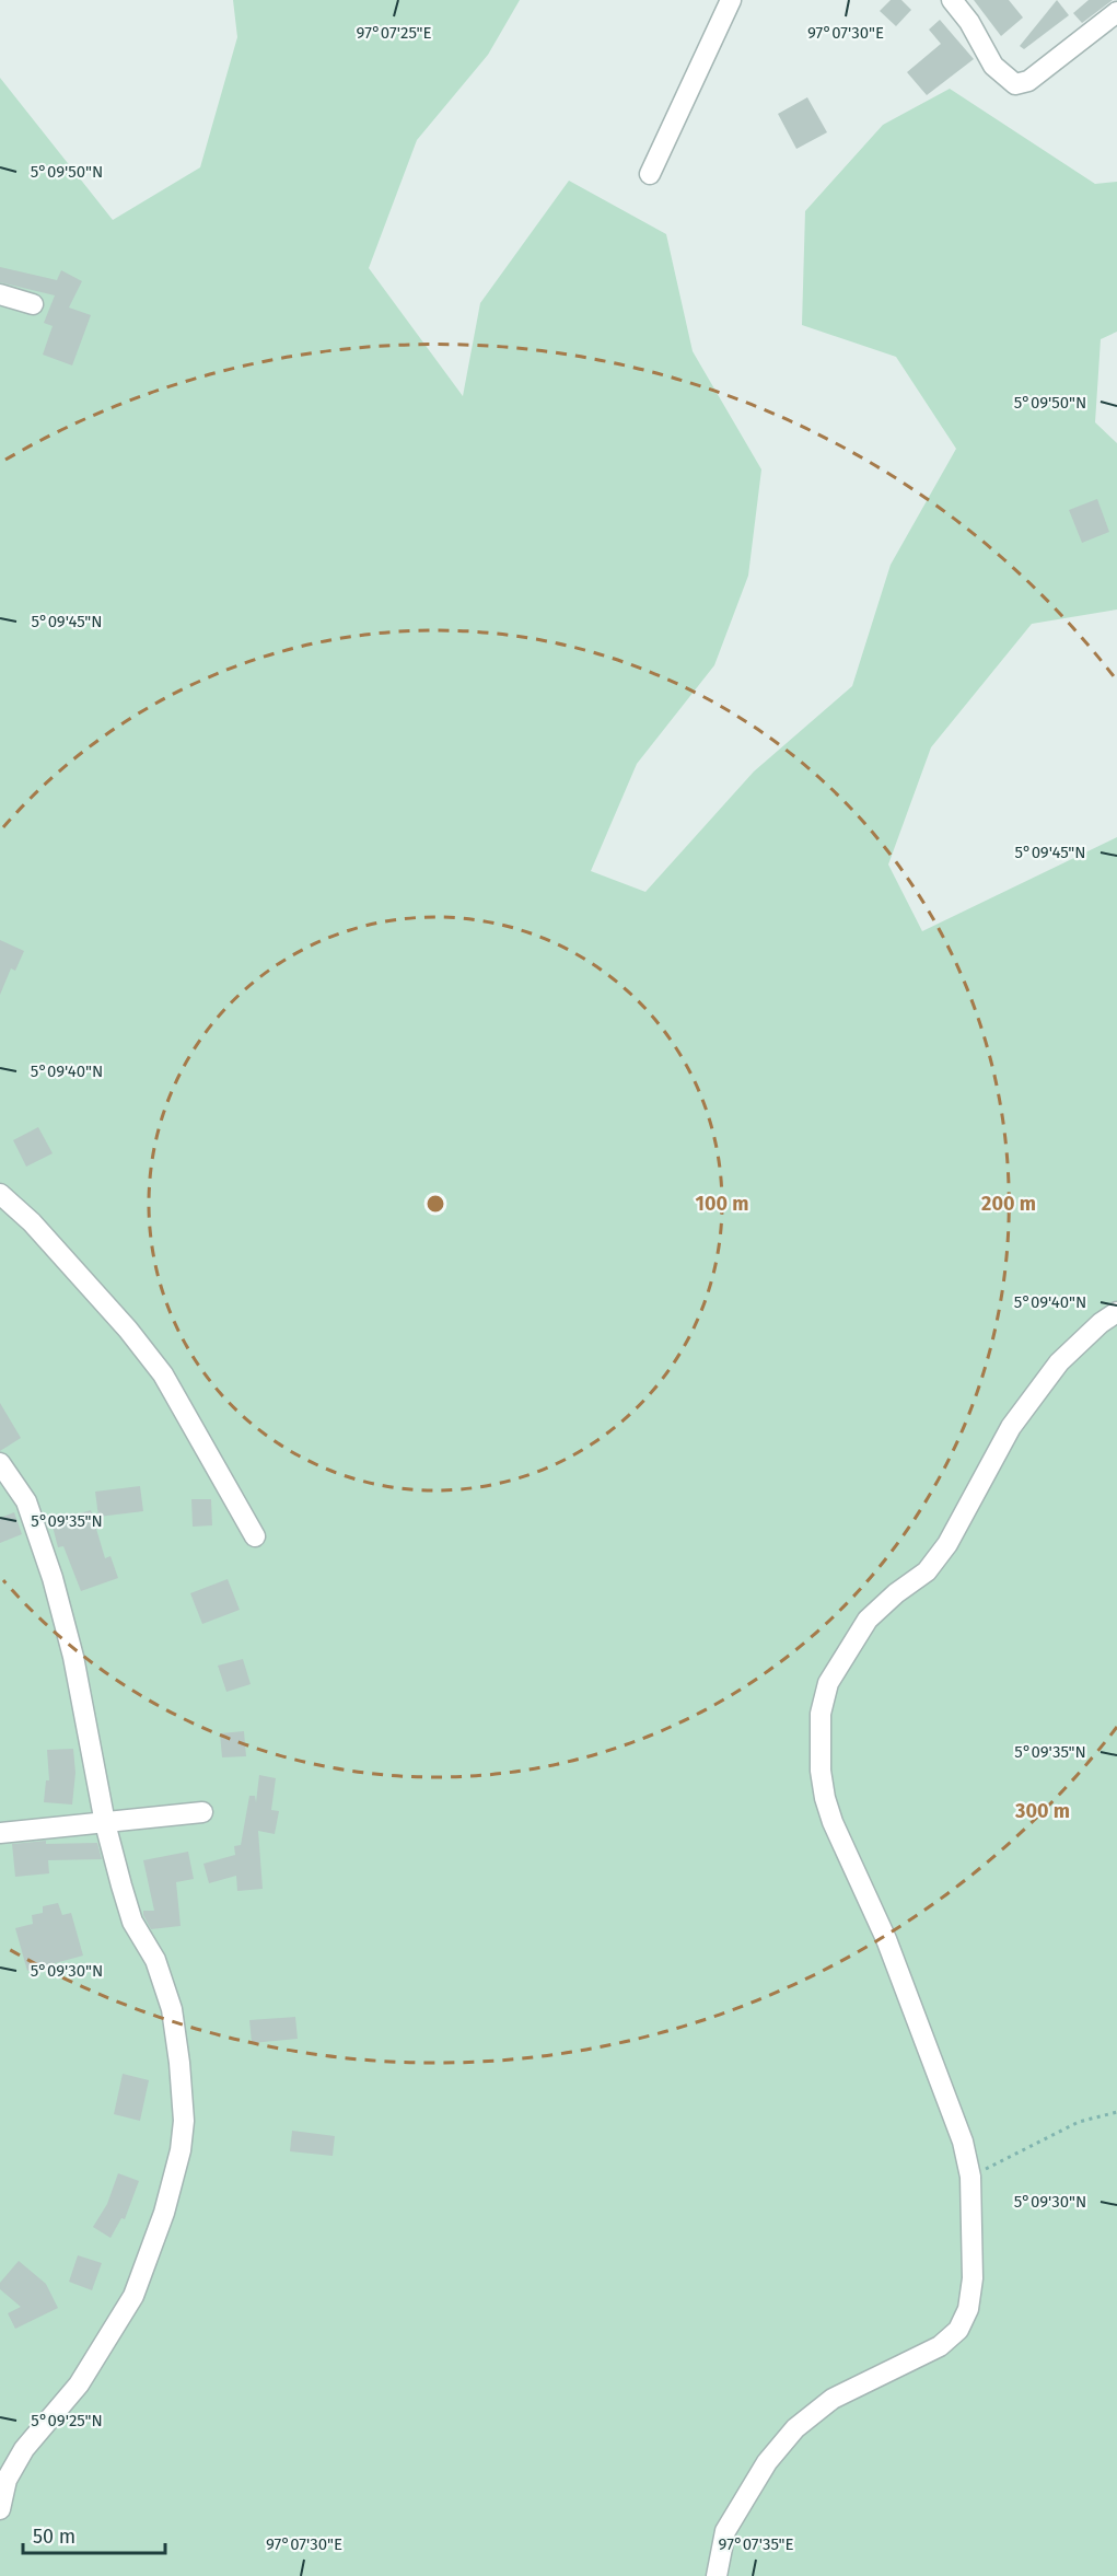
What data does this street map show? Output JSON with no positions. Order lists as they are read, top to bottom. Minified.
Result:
{"scale_bar":"50 m","coordinates":["97°07'25\"E","97°07'30\"E","5°09'50\"N","5°09'45\"N","5°09'40\"N","5°09'35\"N","5°09'30\"N","5°09'25\"N","97°07'35\"E"],"rings":["100 m","200 m","300 m"]}
